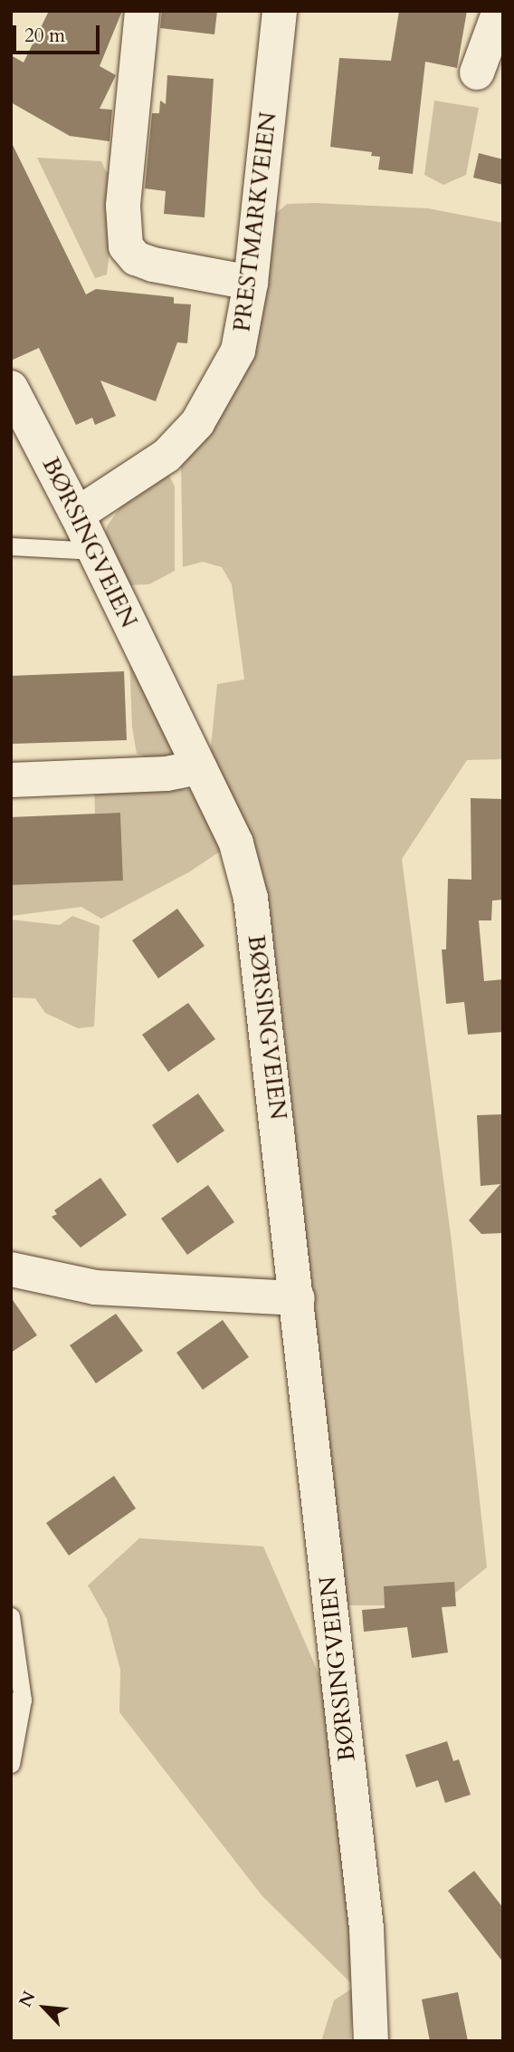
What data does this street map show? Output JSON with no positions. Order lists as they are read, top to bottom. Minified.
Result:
{"streets":{"street":["PRESTMARKVEIEN","BØRSINGVEIEN"]},"crossings":[["PRESTMARKVEIEN","BØRSINGVEIEN"]],"scale_bar":"20 m","north":"top left"}
